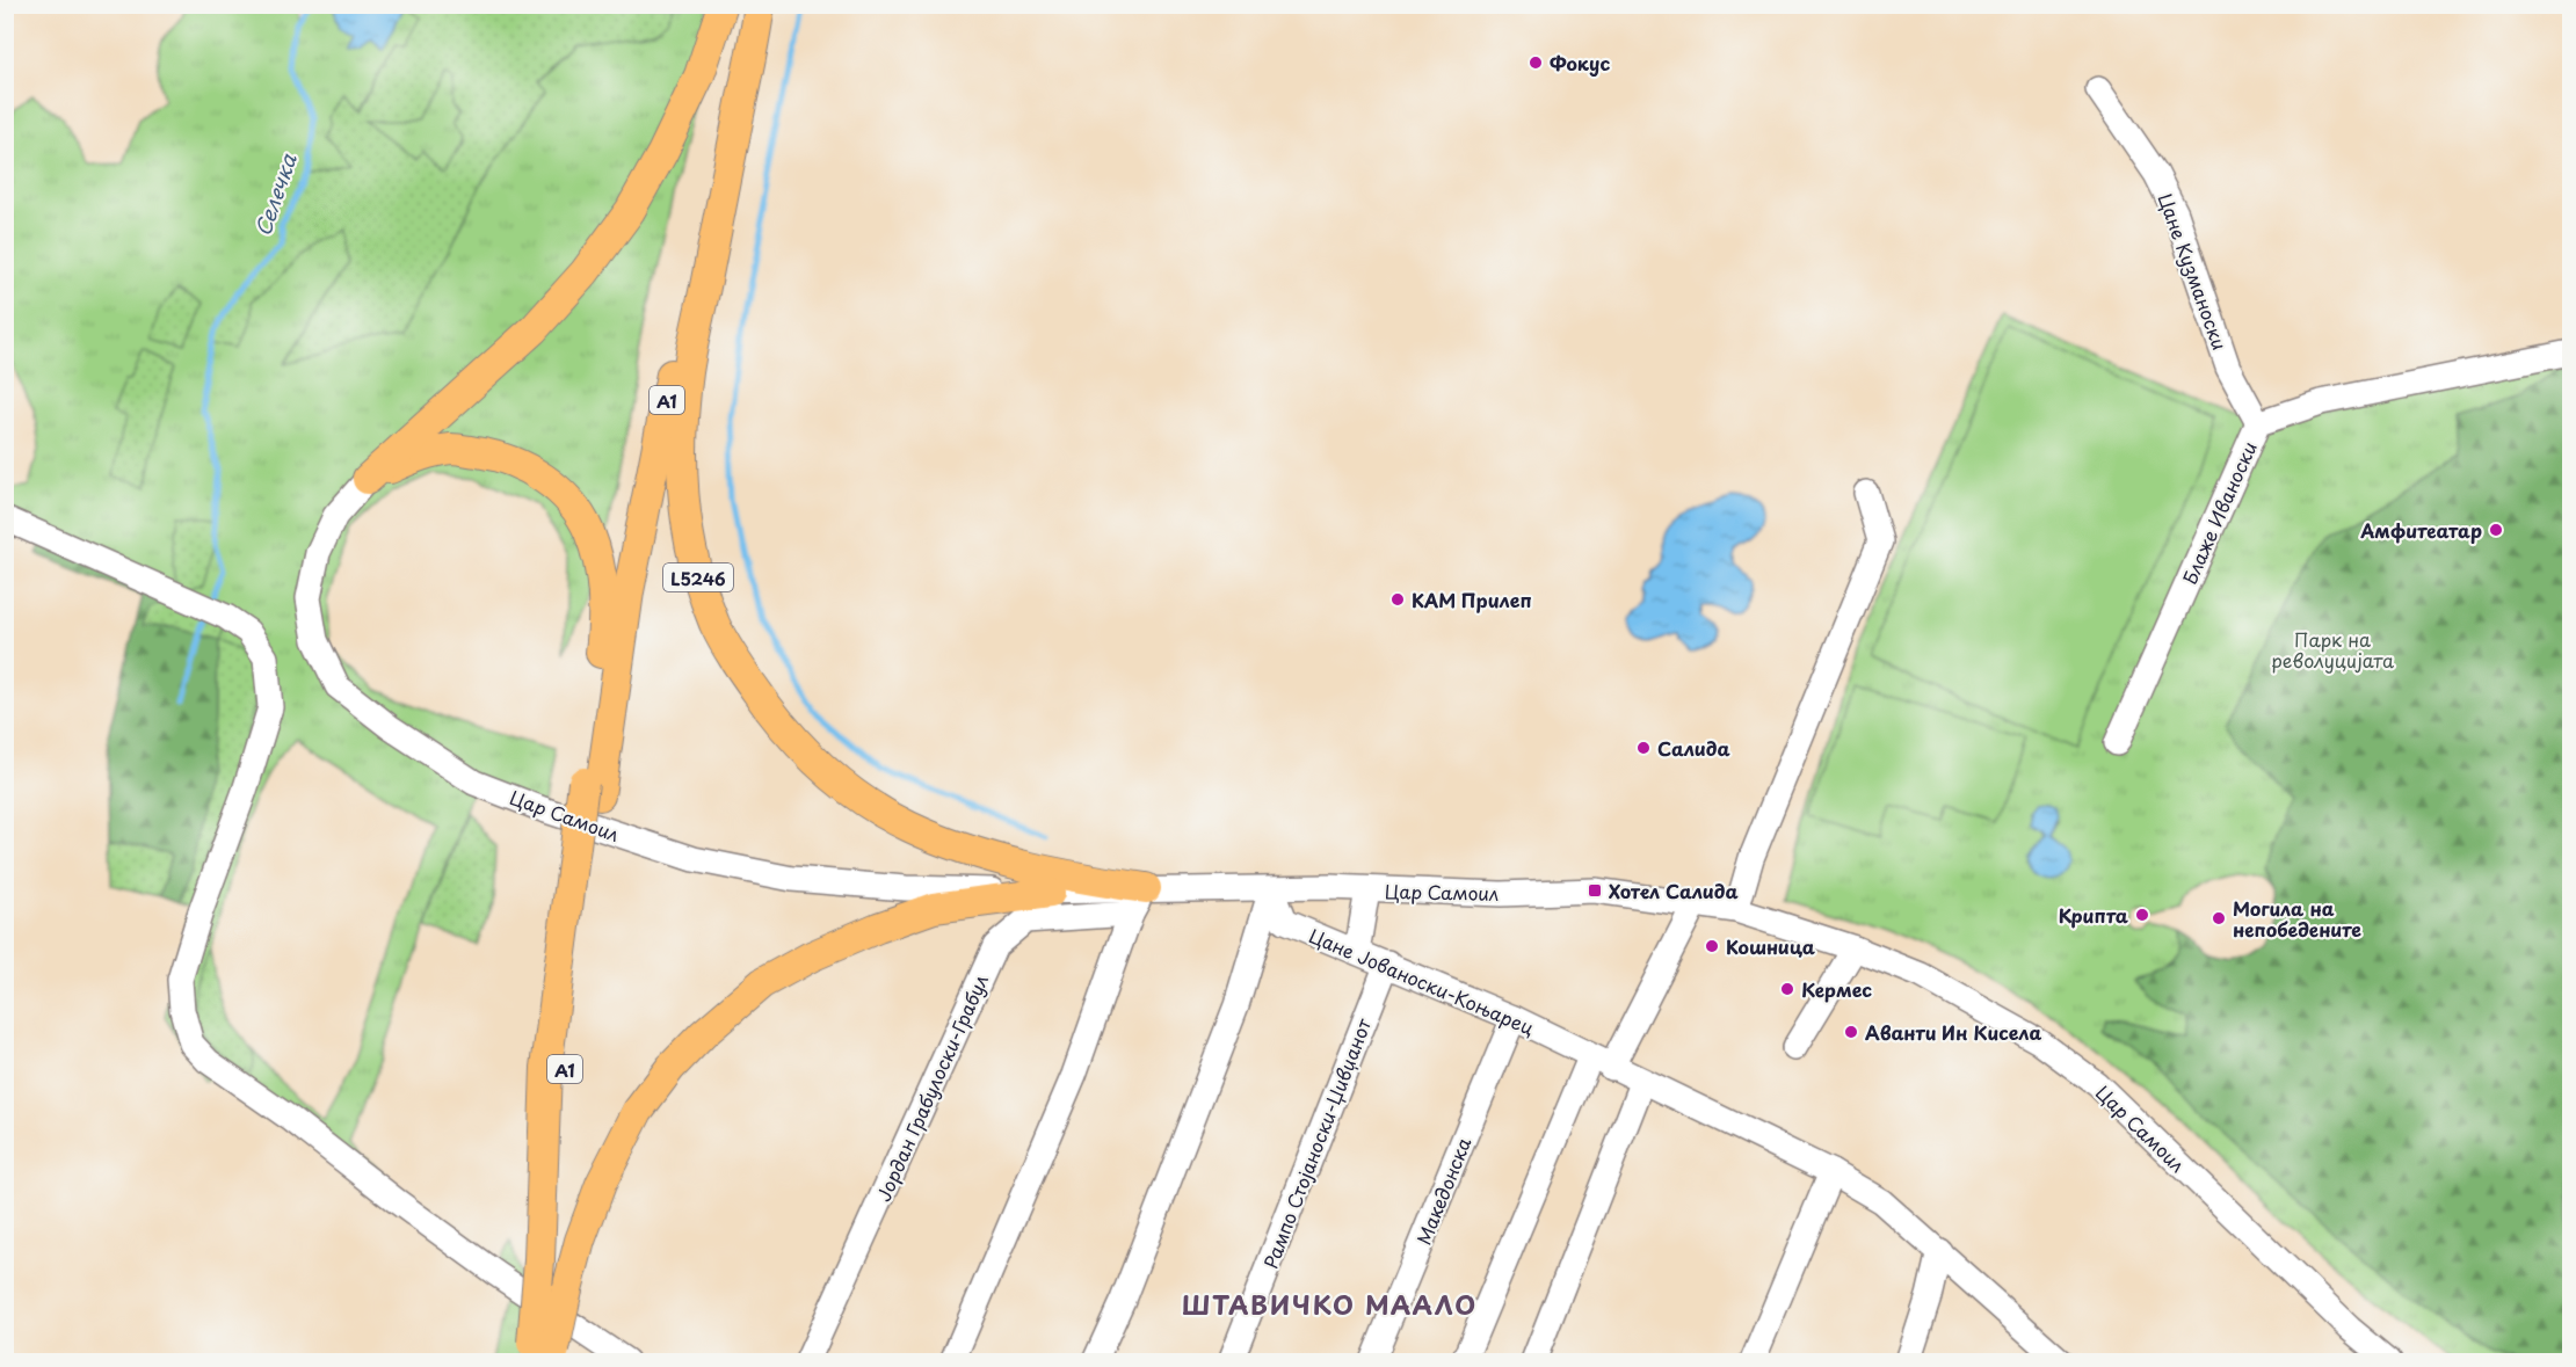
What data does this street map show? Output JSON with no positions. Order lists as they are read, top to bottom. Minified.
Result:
{"streets":{"main road":["A1","L5246"],"street":["Цане Кузманоски","Блаже Иваноски","Цар Самоил","Цане Јованоски-Коњарец","Јордан Грабулоски-Грабул","Рампо Стојаноски-Џивџанот","Македонска"]},"crossings":[["Цане Кузманоски","Блаже Иваноски"],["A1","L5246"],["L5246","Цар Самоил"],["Цар Самоил","Цане Јованоски-Коњарец"],["Цане Јованоски-Коњарец","Рампо Стојаноски-Џивџанот"],["Цане Јованоски-Коњарец","Македонска"]],"districts":["ШТАВИЧКО МААЛО"],"water":["Селечка"],"parks":["Парк на револуцијата"],"places":{"other":["Фокус","Амфитеатар","КАМ Прилеп","Салида","Крипта","Могила на непобедените","Кошница","Кермес","Аванти Ин Кисела"],"transit":["Хотел Салида"]}}
